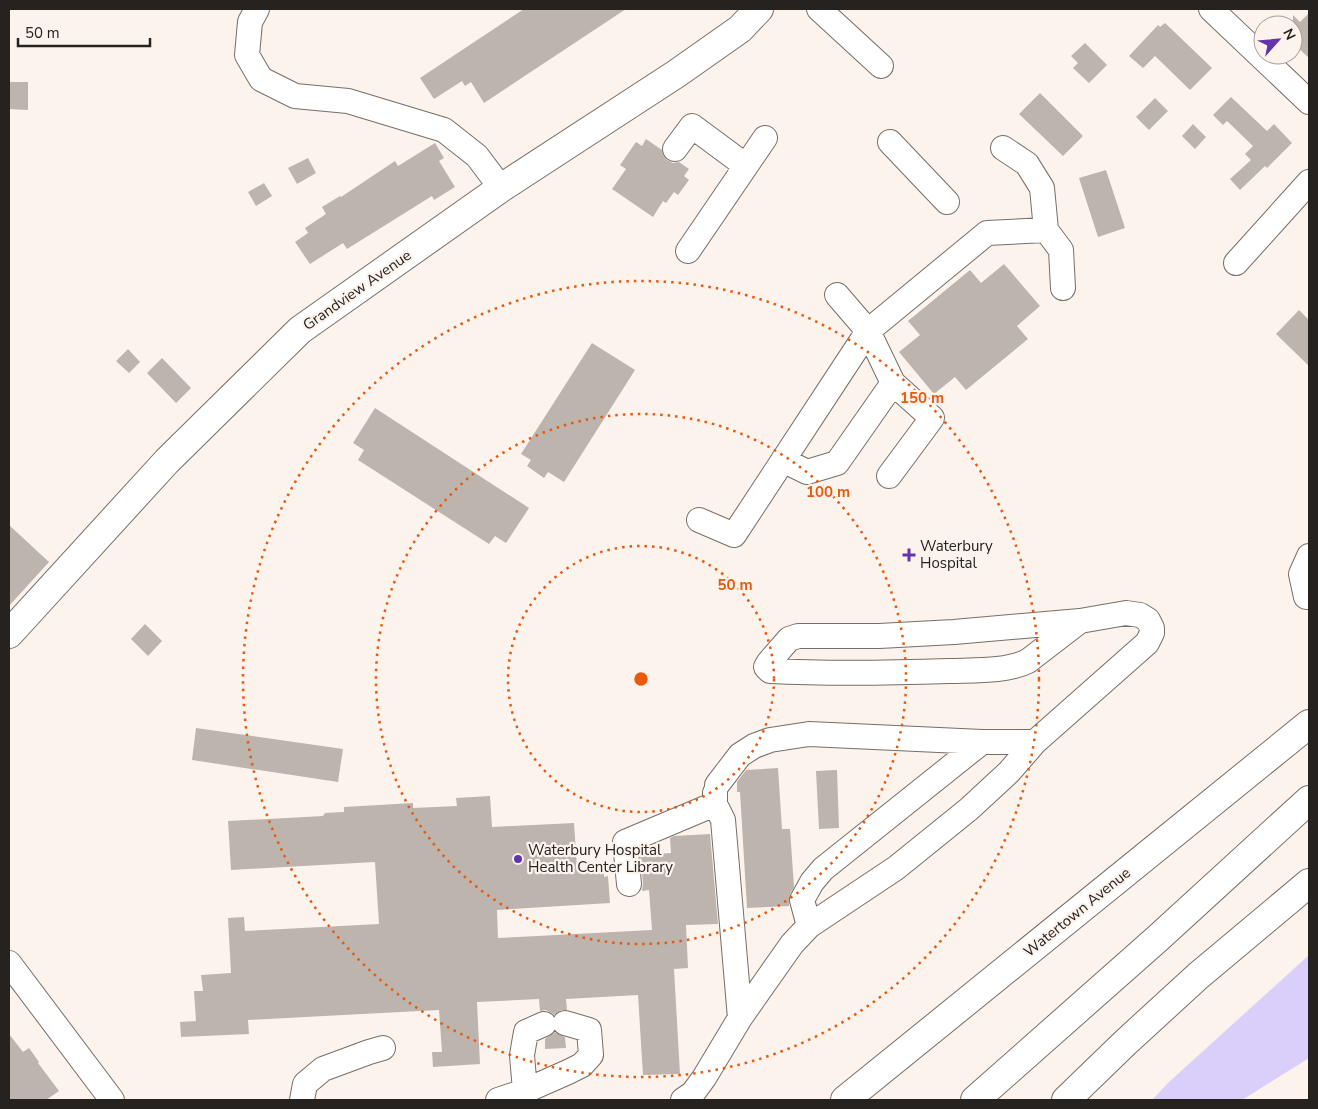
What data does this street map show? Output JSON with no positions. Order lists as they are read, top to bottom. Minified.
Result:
{"streets":{"main road":["Grandview Avenue","Watertown Avenue"]},"places":{"health":["Waterbury Hospital"],"other":["Waterbury Hospital Health Center Library"]},"scale_bar":"50 m","north":"top right","rings":["150 m","100 m","50 m"]}
